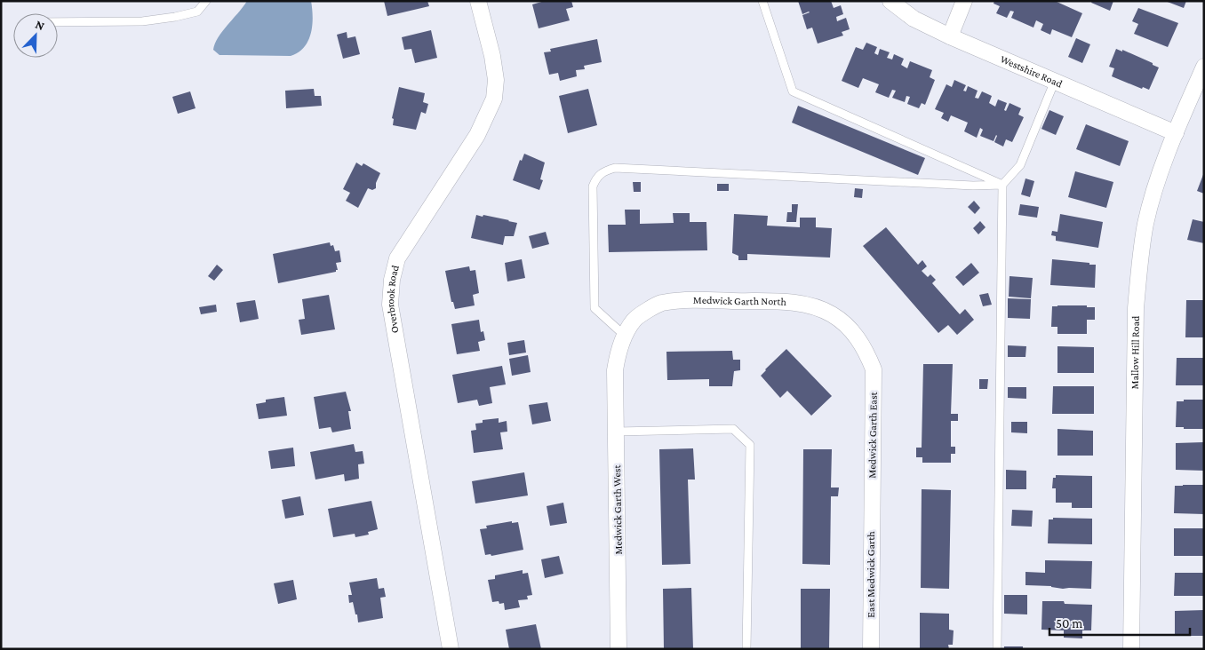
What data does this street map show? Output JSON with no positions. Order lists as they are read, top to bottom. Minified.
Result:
{"streets":{"street":["Westshire Road","Overbrook Road","Medwick Garth North","Mallow Hill Road","Medwick Garth East","Medwick Garth West","East Medwick Garth"]},"crossings":[["Westshire Road","Mallow Hill Road"],["Medwick Garth North","Medwick Garth East"],["Medwick Garth North","Medwick Garth West"],["Medwick Garth East","East Medwick Garth"]],"scale_bar":"50 m","north":"top right"}
